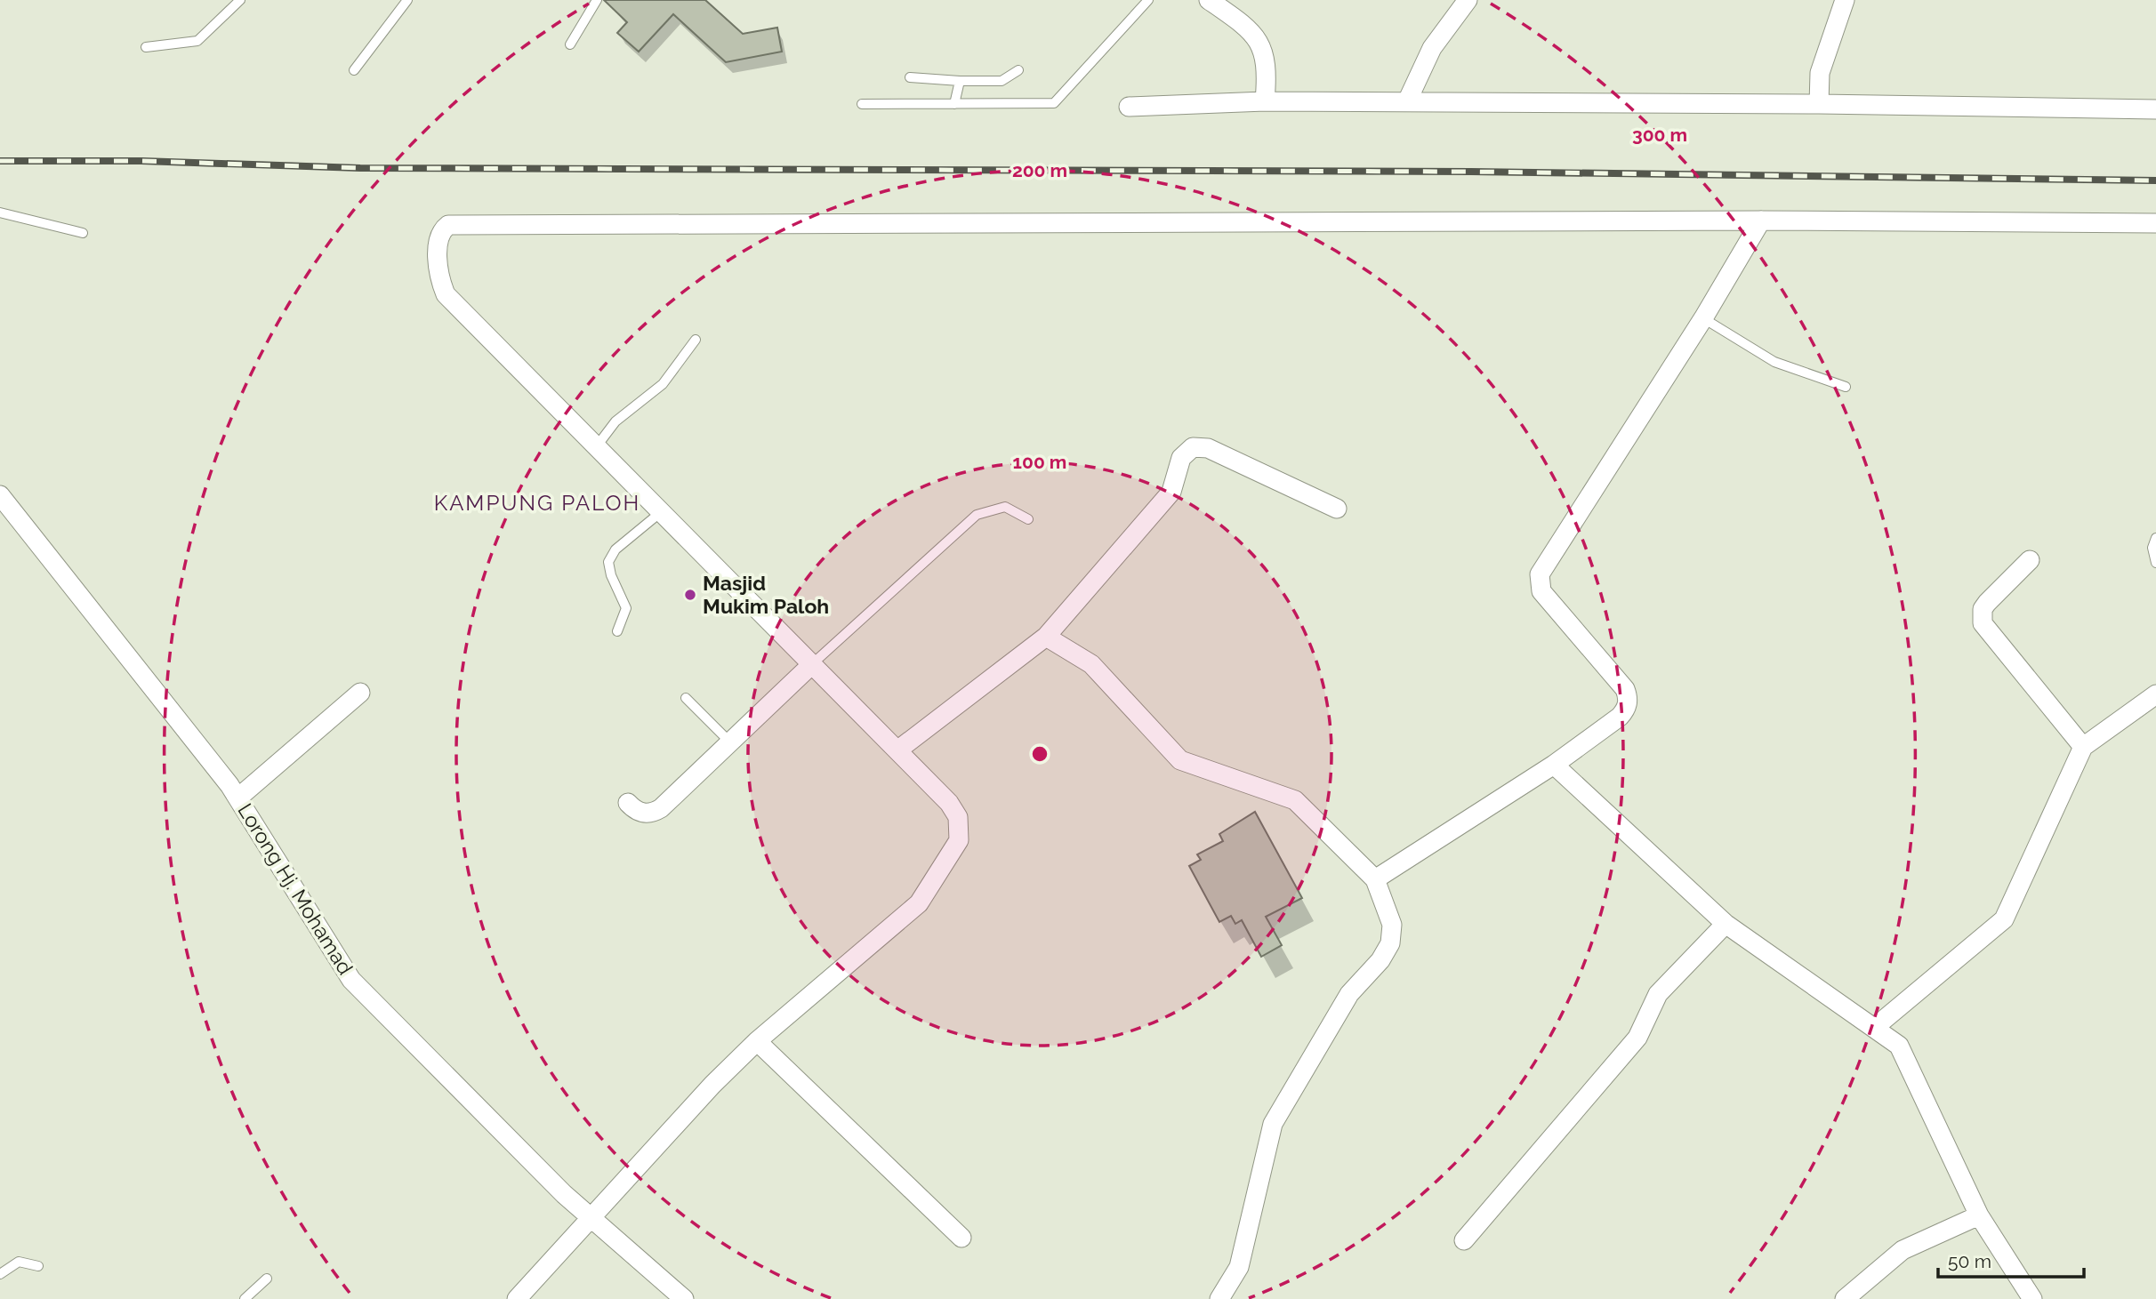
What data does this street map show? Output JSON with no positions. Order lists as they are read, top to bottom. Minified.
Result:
{"streets":{"street":["Lorong Hj. Mohamad"]},"districts":["KAMPUNG PALOH"],"places":["Masjid Mukim Paloh"],"scale_bar":"50 m","rings":["300 m","200 m","100 m"]}
